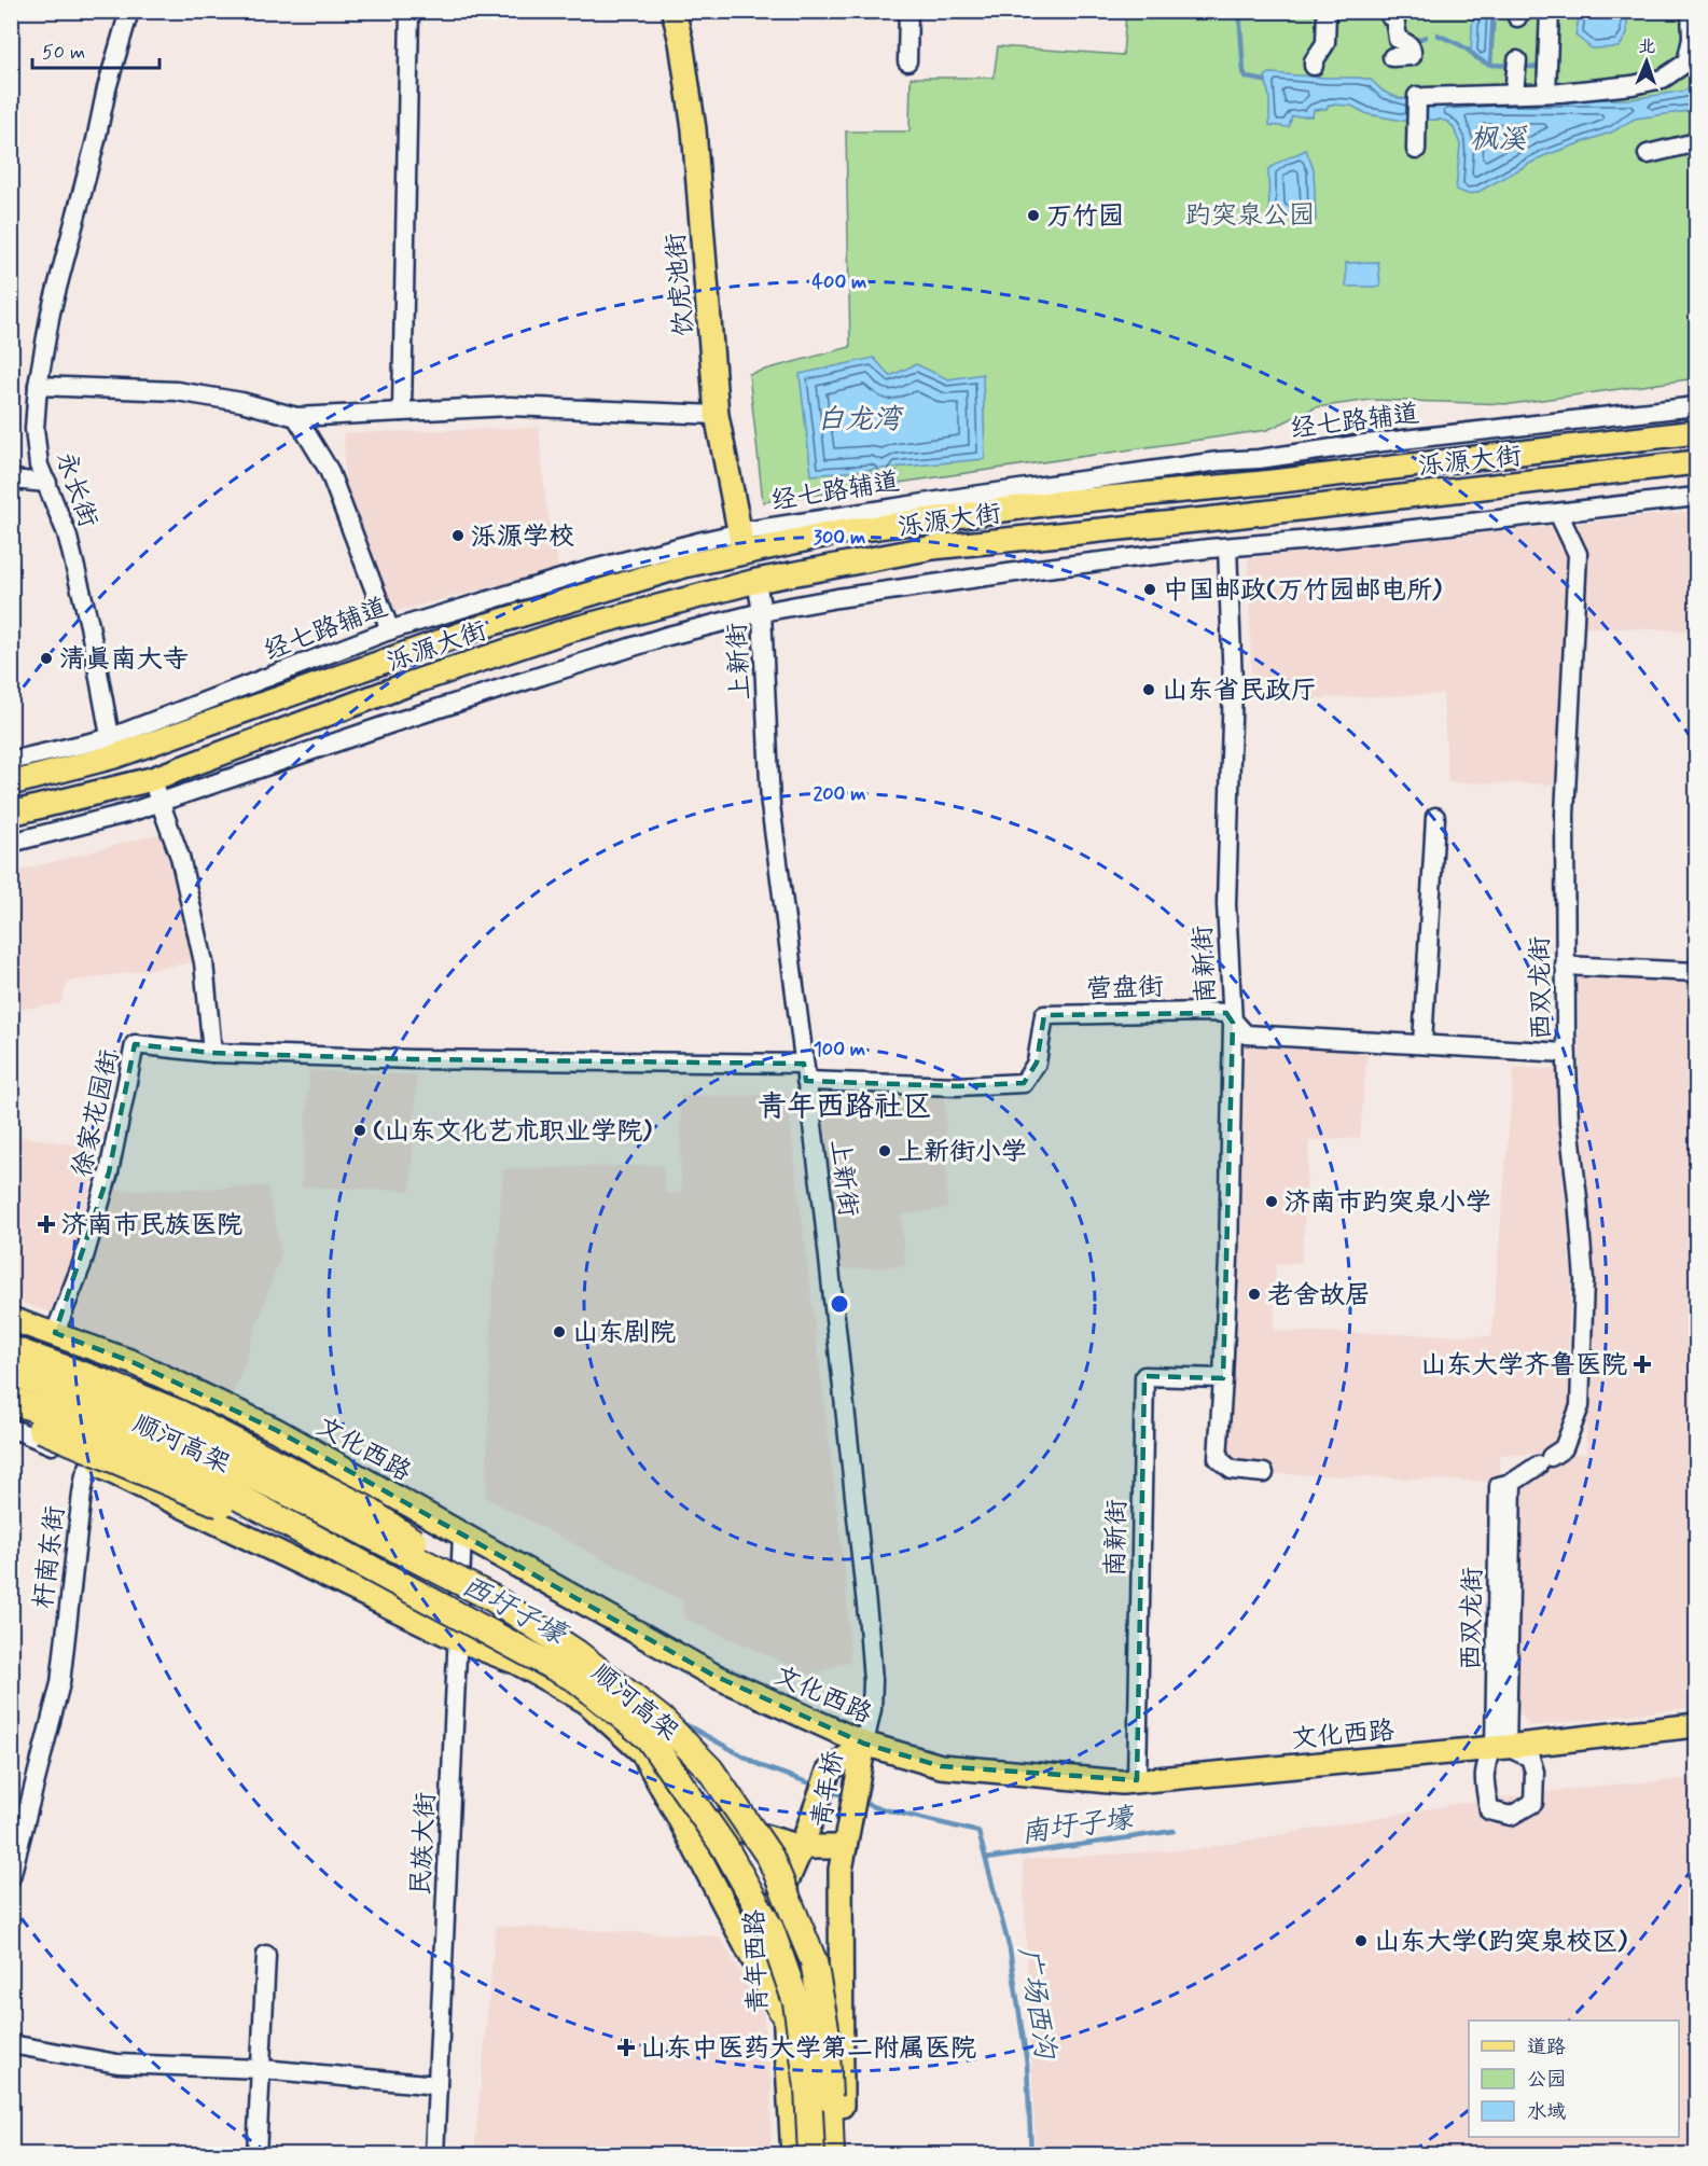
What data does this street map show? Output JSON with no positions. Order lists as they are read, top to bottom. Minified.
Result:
{"streets":{"highway":["顺河高架"],"main road":["饮虎池街","泺源大街","文化西路","青年桥","青年西路"],"street":["经七路辅道","永长街","上新街","南新街","营盘街","西双龙街","徐家花园街","杆南东街","民族大街"]},"crossings":[["饮虎池街","经七路辅道"],["饮虎池街","泺源大街"],["经七路辅道","泺源大街"],["经七路辅道","永长街"],["泺源大街","永长街"],["泺源大街","上新街"],["上新街","营盘街"],["上新街","徐家花园街"],["上新街","文化西路"],["上新街","青年桥"],["南新街","营盘街"],["南新街","文化西路"],["营盘街","西双龙街"],["营盘街","徐家花园街"],["西双龙街","文化西路"],["徐家花园街","文化西路"],["文化西路","杆南东街"],["文化西路","青年桥"],["文化西路","民族大街"],["青年桥","青年西路"]],"districts":["青年西路社区"],"water":["枫溪","白龙湾","西圩子壕","南圩子壕","广场西沟"],"parks":["趵突泉公园"],"places":{"other":["万竹园","泺源学校","中国邮政(万竹园邮电所)","清真南大寺","山东省民政厅","(山东文化艺术职业学院)","上新街小学","济南市趵突泉小学","老舍故居","山东剧院","山东大学(趵突泉校区)"],"health":["济南市民族医院","山东大学齐鲁医院","山东中医药大学第二附属医院"]},"legend":["道路","公园","水域"],"scale_bar":"50 m","north":"top","rings":["400 m","300 m","200 m","100 m"]}
